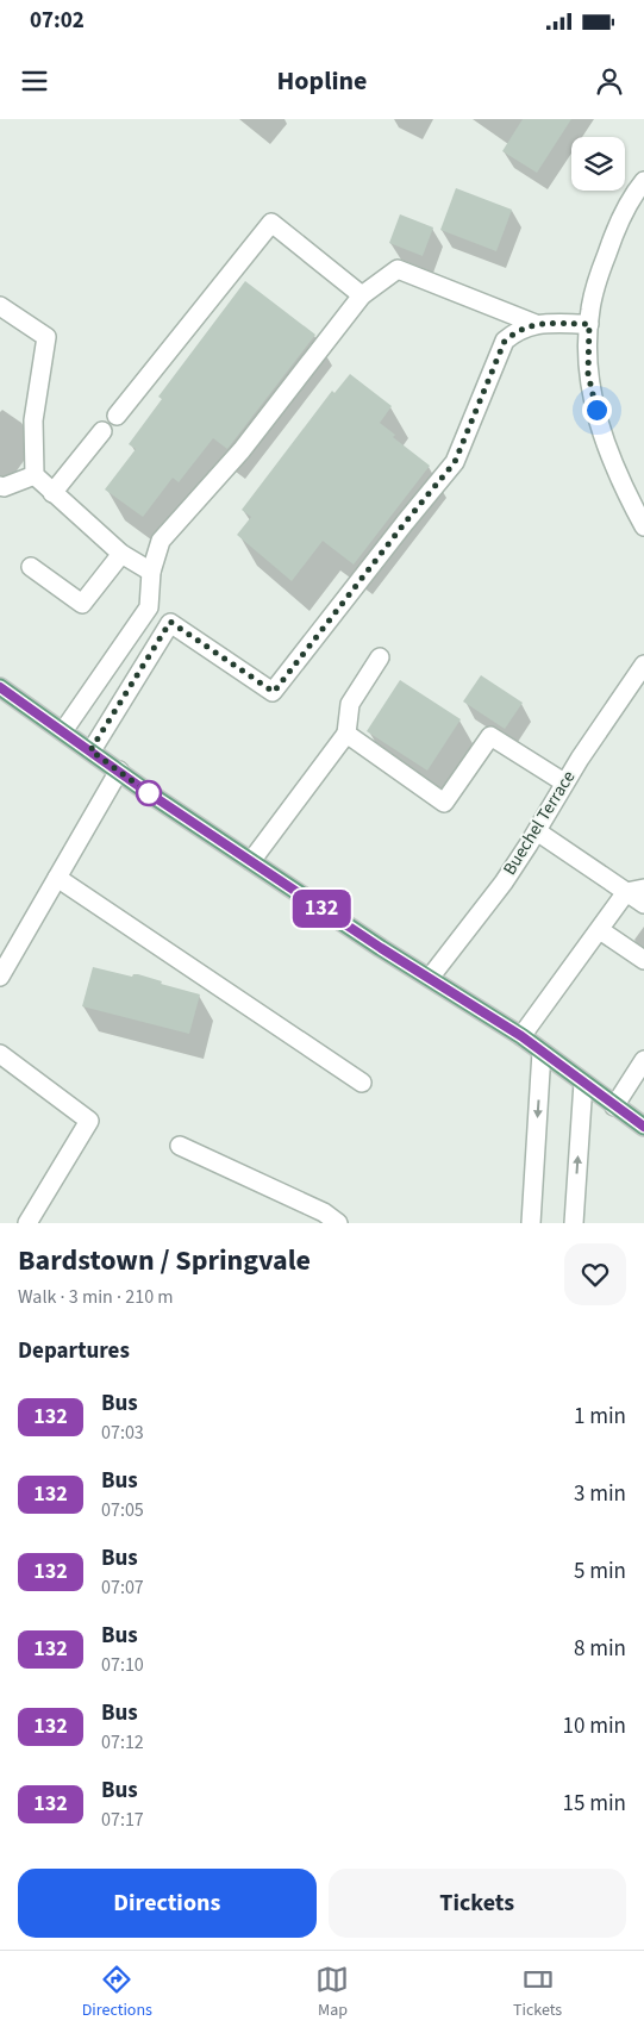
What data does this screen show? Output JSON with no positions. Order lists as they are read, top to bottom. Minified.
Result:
{"streets":{"street":["Buechel Terrace"]},"lines":["bus line 132"],"page":{"status":"07:02","header":"Hopline","on_map":"132","heading":[["Bardstown / Springvale","Walk · 3 min · 210 m"],"Departures"],"list":[{"mark":"132","name":"Bus","note":"07:03","value":"1 min"},{"mark":"132","name":"Bus","note":"07:05","value":"3 min"},{"mark":"132","name":"Bus","note":"07:07","value":"5 min"},{"mark":"132","name":"Bus","note":"07:10","value":"8 min"},{"mark":"132","name":"Bus","note":"07:12","value":"10 min"},{"mark":"132","name":"Bus","note":"07:17","value":"15 min"}],"buttons":["Directions","Tickets"],"tabs":["Directions","Map","Tickets"]}}
